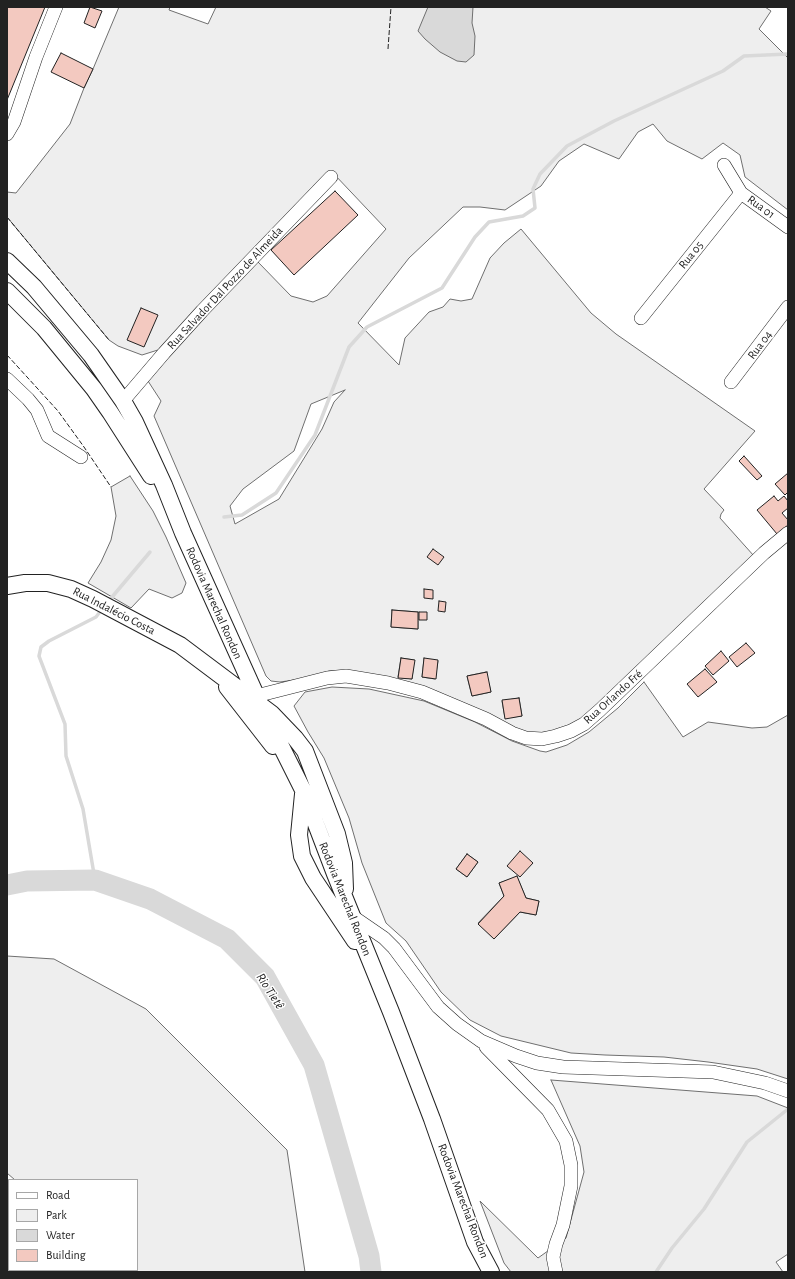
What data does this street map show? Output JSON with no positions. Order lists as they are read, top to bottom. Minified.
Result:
{"streets":{"main road":["Rodovia Marechal Rondon","Rua Indalécio Costa"],"street":["Rua 01","Rua 05","Rua Salvador Dal Pozzo de Almeida","Rua 04","Rua Orlando Fré"]},"crossings":[["Rua 01","Rua 05"],["Rua Salvador Dal Pozzo de Almeida","Rodovia Marechal Rondon"],["Rodovia Marechal Rondon","Rua Indalécio Costa"],["Rodovia Marechal Rondon","Rua Orlando Fré"],["Rua Indalécio Costa","Rua Orlando Fré"]],"water":["Rio Tietê"],"legend":["Road","Park","Water","Building"]}
